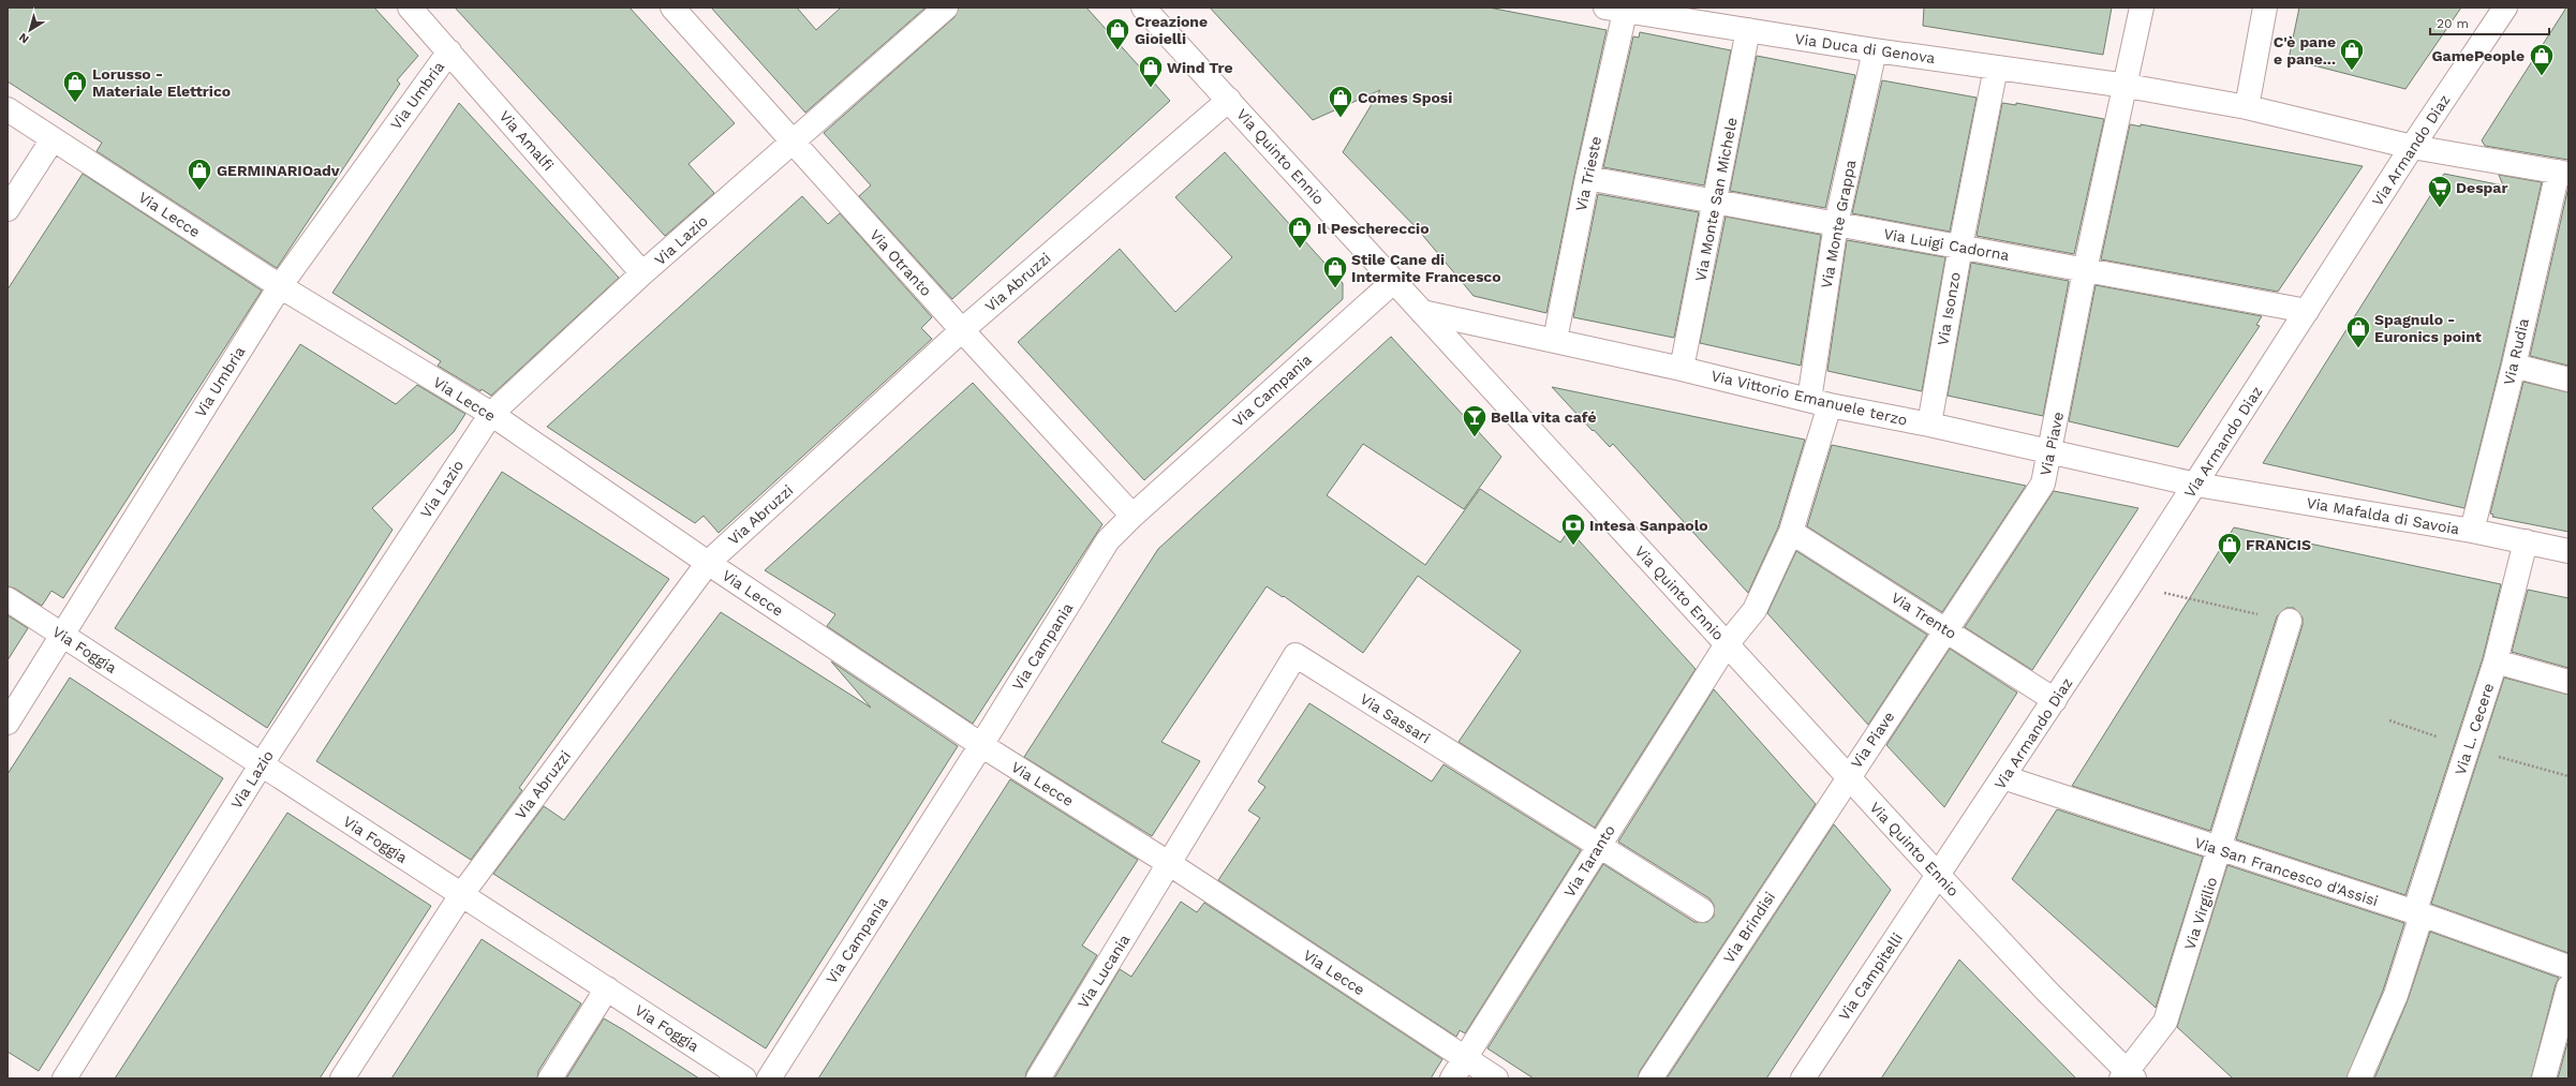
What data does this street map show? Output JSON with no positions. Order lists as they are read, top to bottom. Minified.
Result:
{"streets":{"street":["Via Duca di Genova","Via Umbria","Via Amalfi","Via Armando Diaz","Via Quinto Ennio","Via Trieste","Via Monte San Michele","Via Lecce","Via Monte Grappa","Via Lazio","Via Luigi Cadorna","Via Otranto","Via Abruzzi","Via Isonzo","Via Rudia","Via Campania","Via Vittorio Emanuele terzo","Via Piave","Via Mafalda di Savoia","Via Trento","Via Foggia","Via Sassari","Via L. Cecere","Via Taranto","Via San Francesco d'Assisi","Via Virgilio","Via Brindisi","Via Lucania","Via Campitelli"]},"crossings":[["Via Duca di Genova","Via Armando Diaz"],["Via Duca di Genova","Via Trieste"],["Via Duca di Genova","Via Monte San Michele"],["Via Duca di Genova","Via Monte Grappa"],["Via Duca di Genova","Via Isonzo"],["Via Duca di Genova","Via Rudia"],["Via Duca di Genova","Via Piave"],["Via Umbria","Via Amalfi"],["Via Umbria","Via Lecce"],["Via Umbria","Via Foggia"],["Via Amalfi","Via Lazio"],["Via Armando Diaz","Via Quinto Ennio"],["Via Armando Diaz","Via Luigi Cadorna"],["Via Armando Diaz","Via Vittorio Emanuele terzo"],["Via Armando Diaz","Via Mafalda di Savoia"],["Via Armando Diaz","Via Trento"],["Via Armando Diaz","Via San Francesco d'Assisi"],["Via Armando Diaz","Via Campitelli"],["Via Quinto Ennio","Via Monte Grappa"],["Via Quinto Ennio","Via Abruzzi"],["Via Quinto Ennio","Via Campania"],["Via Quinto Ennio","Via Vittorio Emanuele terzo"],["Via Quinto Ennio","Via Piave"],["Via Quinto Ennio","Via Taranto"],["Via Quinto Ennio","Via Virgilio"],["Via Quinto Ennio","Via Brindisi"],["Via Quinto Ennio","Via Campitelli"],["Via Trieste","Via Luigi Cadorna"],["Via Trieste","Via Vittorio Emanuele terzo"],["Via Monte San Michele","Via Luigi Cadorna"],["Via Monte San Michele","Via Vittorio Emanuele terzo"],["Via Lecce","Via Lazio"],["Via Lecce","Via Abruzzi"],["Via Lecce","Via Campania"],["Via Lecce","Via Sassari"],["Via Lecce","Via Taranto"],["Via Lecce","Via Lucania"],["Via Monte Grappa","Via Luigi Cadorna"],["Via Monte Grappa","Via Vittorio Emanuele terzo"],["Via Monte Grappa","Via Trento"],["Via Monte Grappa","Via Taranto"],["Via Lazio","Via Otranto"],["Via Lazio","Via Foggia"],["Via Luigi Cadorna","Via Isonzo"],["Via Luigi Cadorna","Via Piave"],["Via Otranto","Via Abruzzi"],["Via Otranto","Via Campania"],["Via Abruzzi","Via Foggia"],["Via Isonzo","Via Vittorio Emanuele terzo"],["Via Rudia","Via Mafalda di Savoia"],["Via Vittorio Emanuele terzo","Via Piave"],["Via Vittorio Emanuele terzo","Via Mafalda di Savoia"],["Via Piave","Via Trento"],["Via Piave","Via Brindisi"],["Via Mafalda di Savoia","Via L. Cecere"],["Via Sassari","Via Taranto"],["Via Sassari","Via Lucania"],["Via L. Cecere","Via San Francesco d'Assisi"],["Via San Francesco d'Assisi","Via Virgilio"]],"places":{"shop":["Creazione Gioielli","C'è pane e pane...","GamePeople","Wind Tre","Lorusso - Materiale Elettrico","Comes Sposi","GERMINARIOadv","Il Peschereccio","Stile Cane di Intermite Francesco","Spagnulo - Euronics point","FRANCIS"],"supermarket":["Despar"],"bar":["Bella vita café"],"bank":["Intesa Sanpaolo"]},"scale_bar":"20 m","north":"bottom left"}
